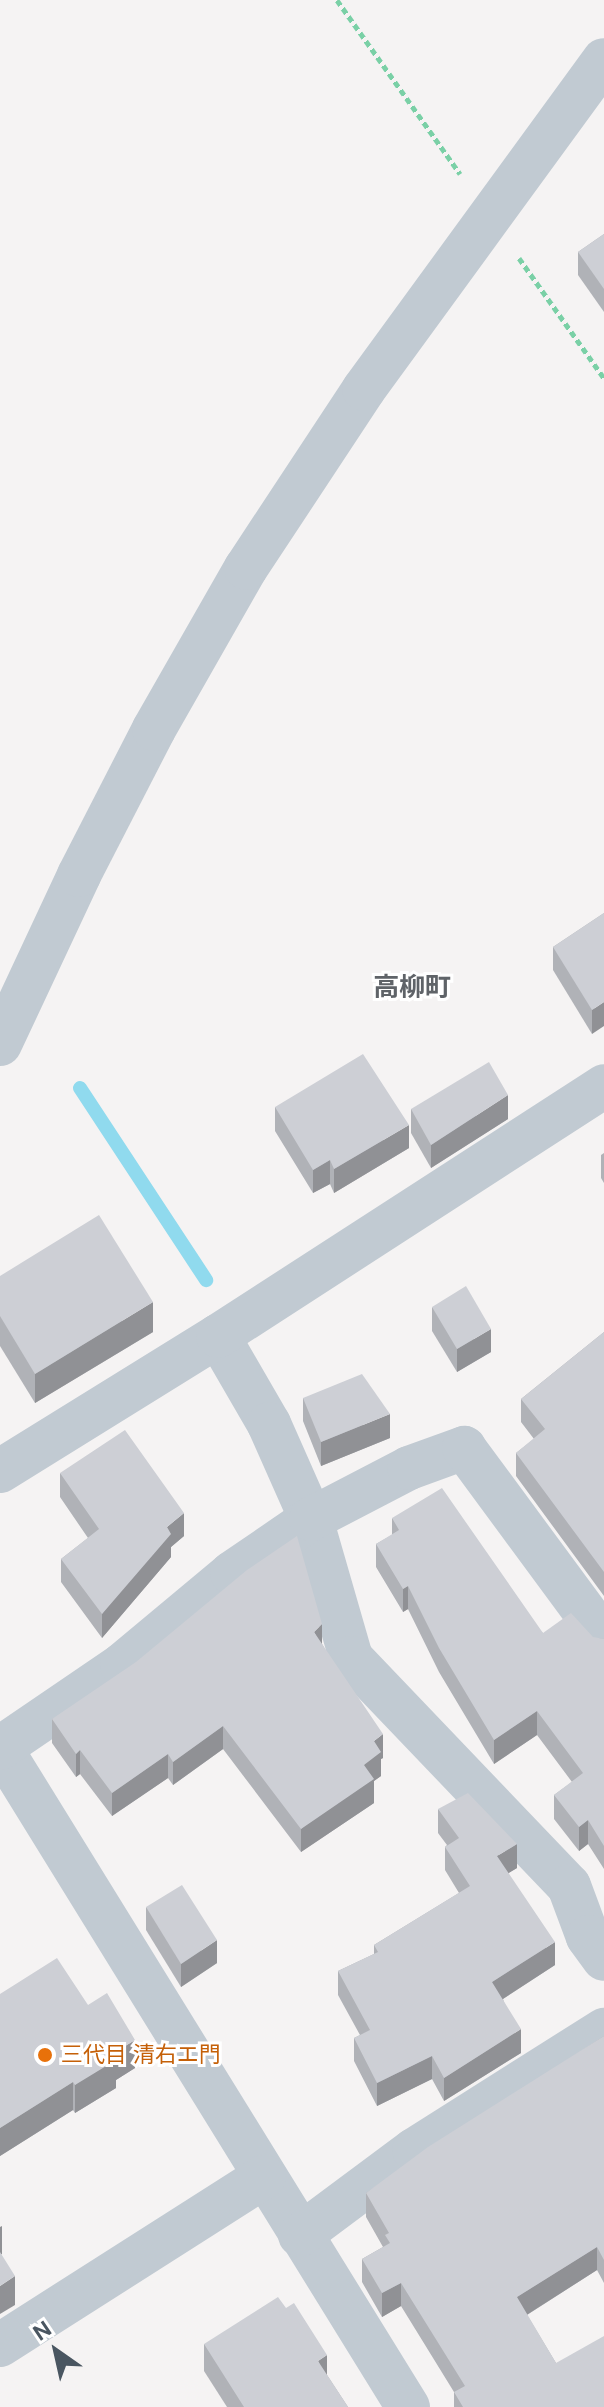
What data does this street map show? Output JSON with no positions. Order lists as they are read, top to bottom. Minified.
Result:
{"districts":["高柳町"],"places":["三代目 清右エ門"],"north":"top left"}
